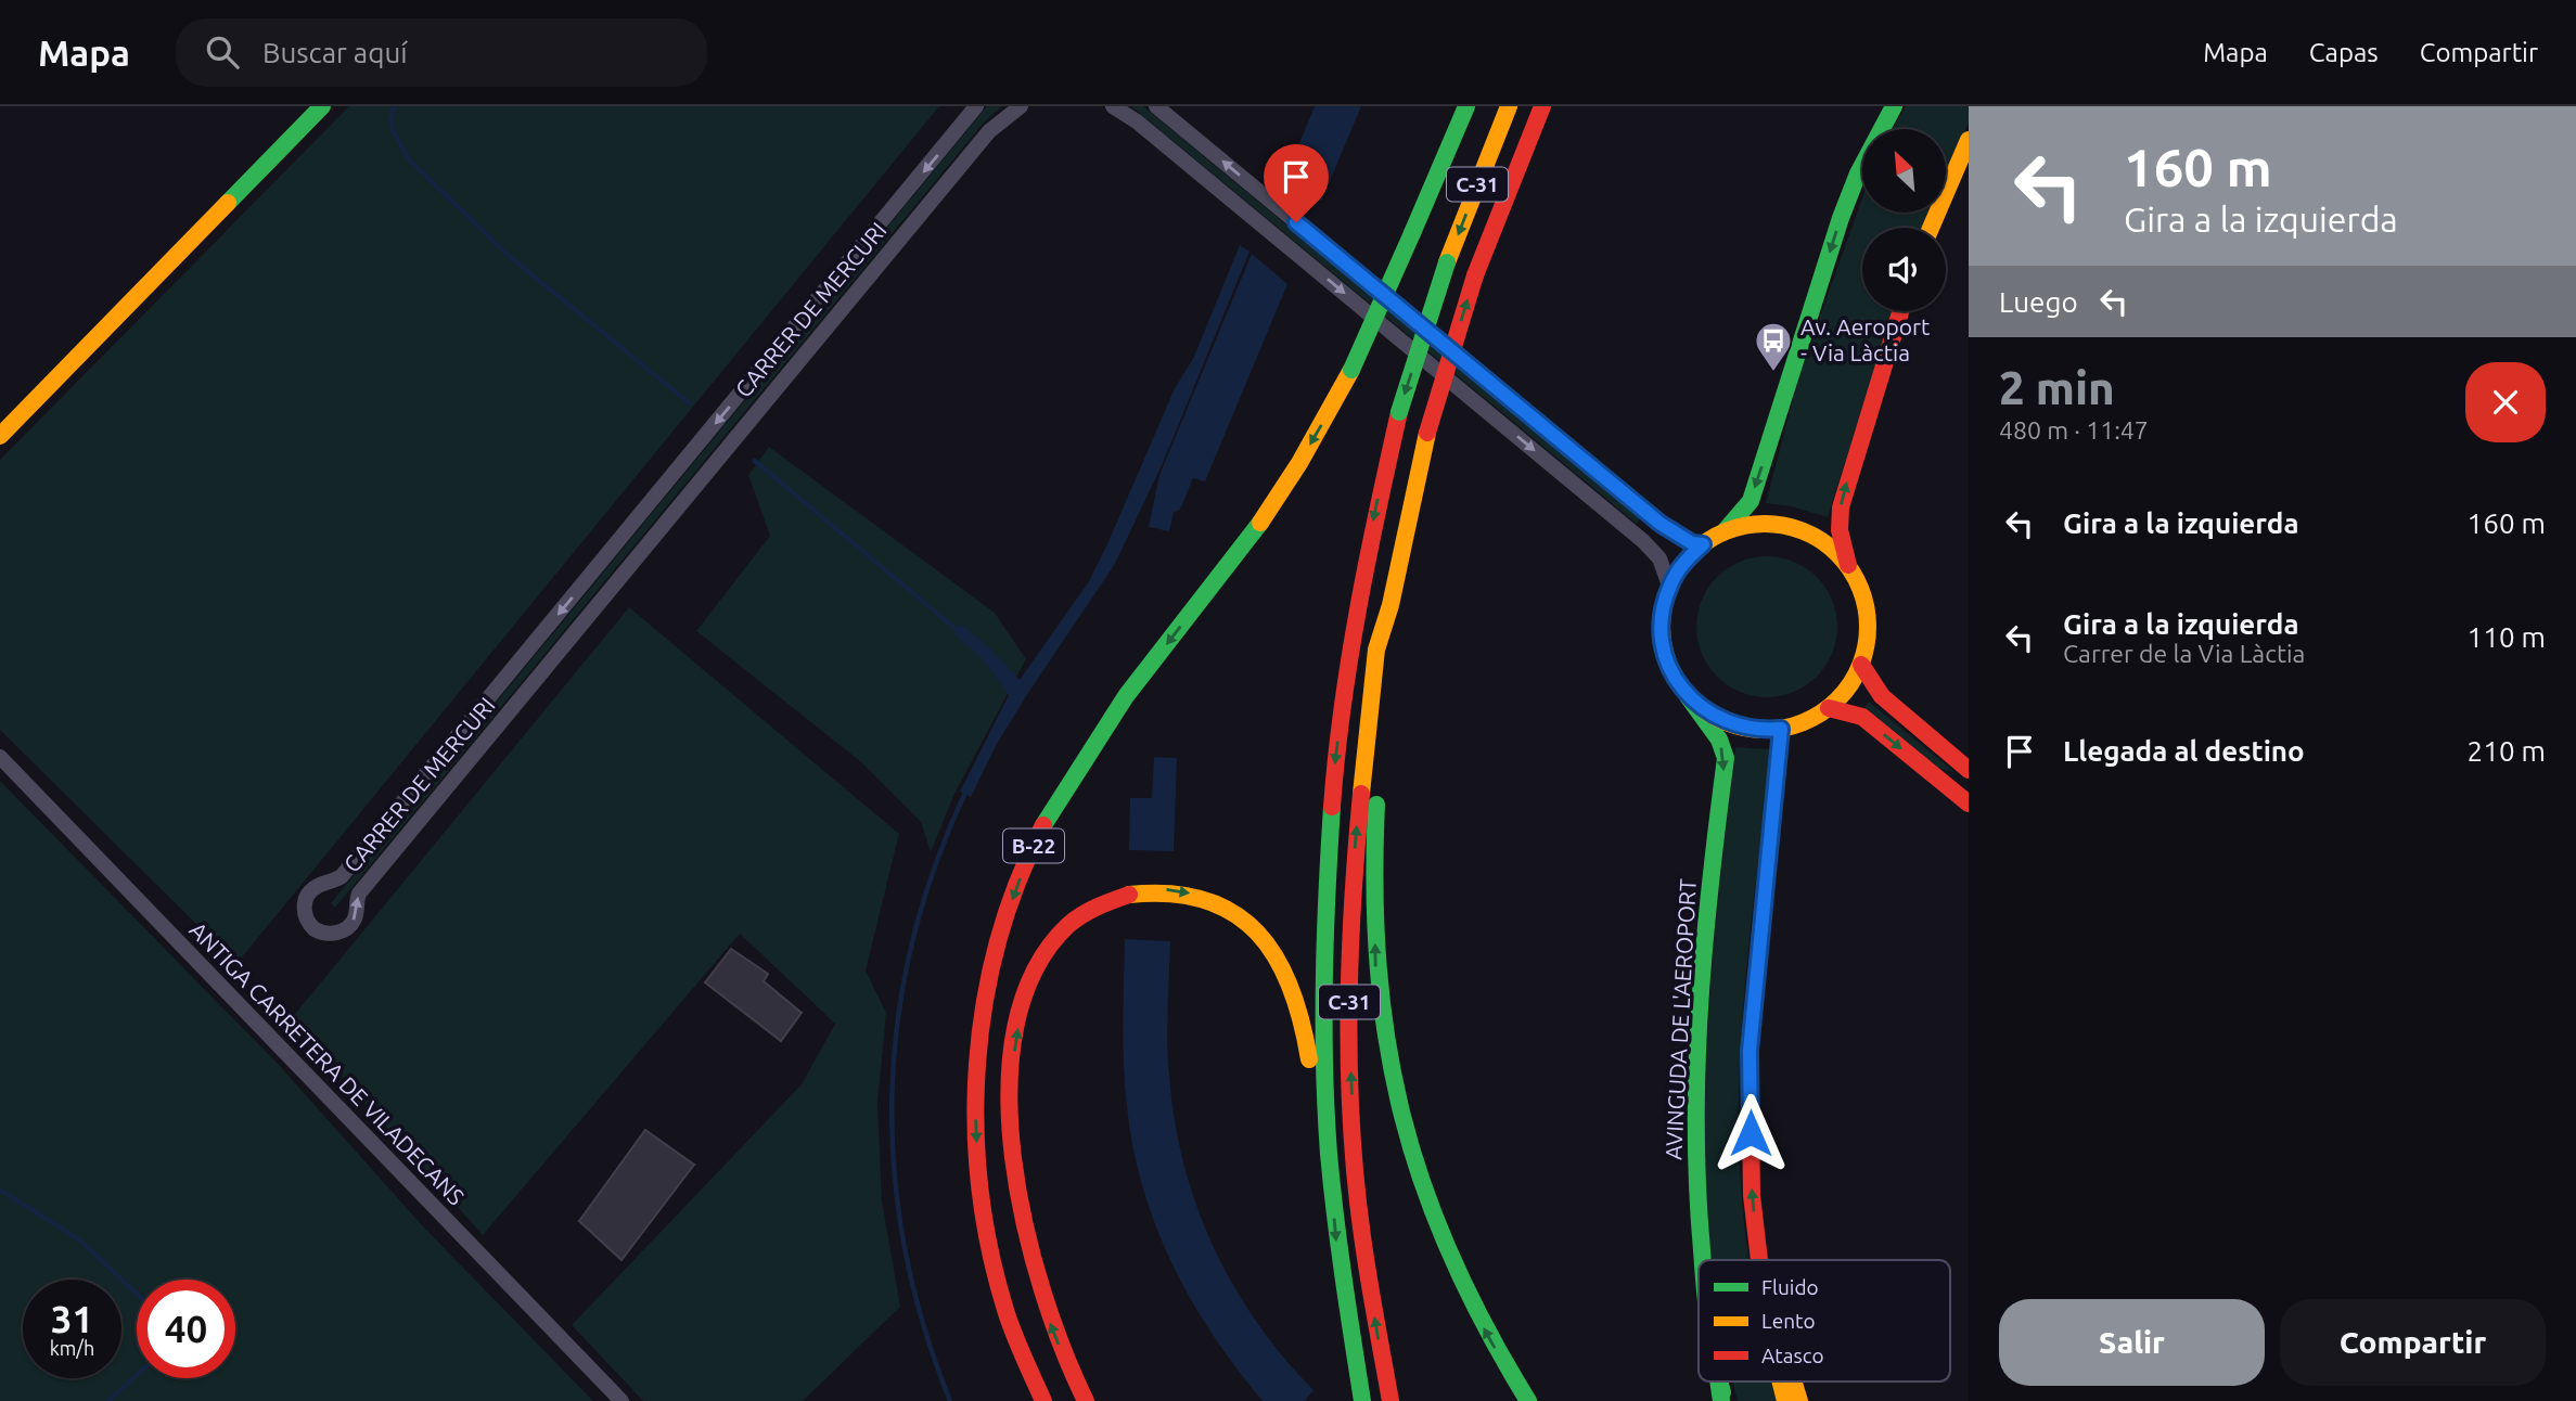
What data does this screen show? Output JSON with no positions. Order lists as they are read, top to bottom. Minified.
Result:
{"streets":{"main road":["C-31","B-22","AVINGUDA DE L'AEROPORT"],"street":["CARRER DE MERCURI","ANTIGA CARRETERA DE VILADECANS"]},"places":{"bus stop":["Av. Aeroport - Via Làctia"]},"legend":["Fluido","Lento","Atasco"],"north":"top left","page":{"header":"Mapa","search":"Buscar aquí","nav":["Mapa","Capas","Compartir"],"turn":["160 m","Gira a la izquierda"],"then":"Luego","heading":["2 min","480 m · 11:47"],"list":[{"name":"Gira a la izquierda","value":"160 m"},{"name":"Gira a la izquierda","note":"Carrer de la Via Làctia","value":"110 m"},{"name":"Llegada al destino","value":"210 m"}],"speed":"31 km/h","limit":"40","buttons":["Salir","Compartir"]}}
